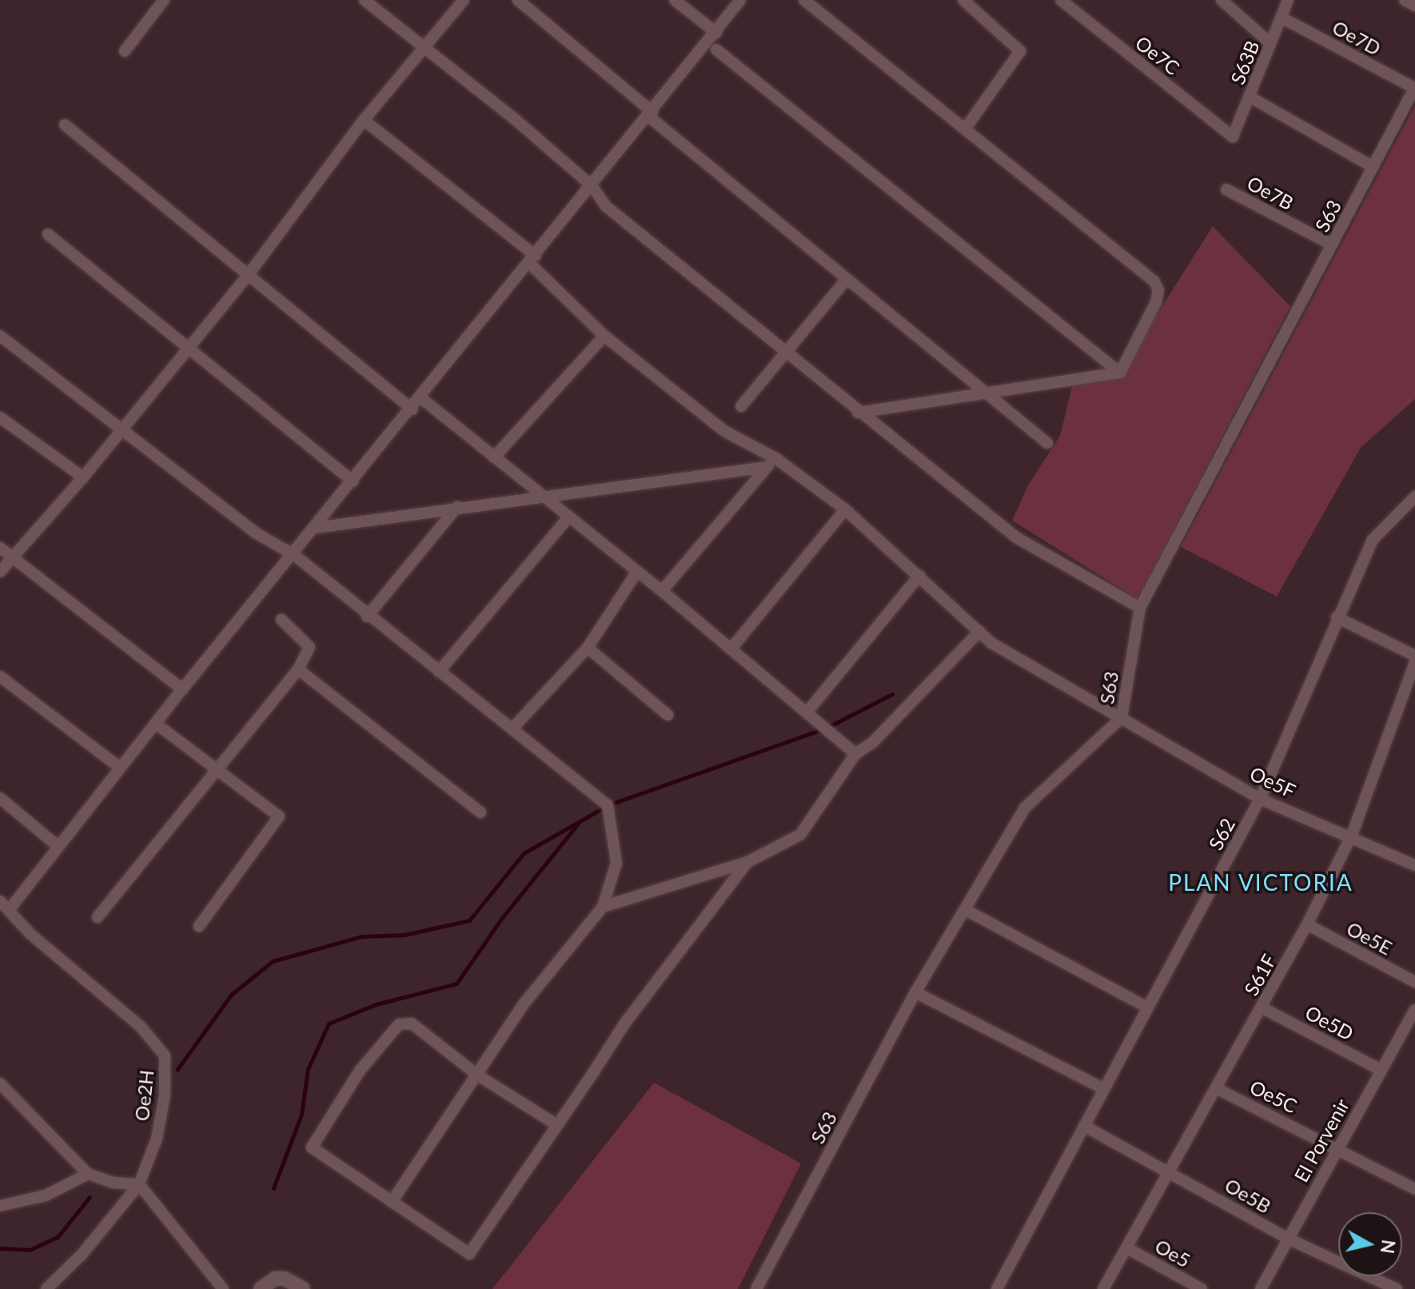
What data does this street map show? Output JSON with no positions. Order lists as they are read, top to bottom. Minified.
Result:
{"streets":{"street":["Oe7D","Oe7C","S63B","Oe7B","S63","Oe5F","S62","Oe5E","S61F","Oe5D","Oe2H","Oe5C","El Porvenir","Oe5B","Oe5"]},"crossings":[["Oe7D","S63B"],["Oe7D","S63"],["Oe7C","S63B"],["Oe7B","S63"],["S63","Oe5F"],["Oe5F","S62"],["Oe5F","S61F"],["S62","Oe5B"],["Oe5E","S61F"],["S61F","Oe5D"],["S61F","Oe5C"],["S61F","Oe5B"],["S61F","Oe5"],["Oe5D","El Porvenir"],["Oe5C","El Porvenir"],["El Porvenir","Oe5B"]],"districts":["PLAN VICTORIA"],"north":"right"}
